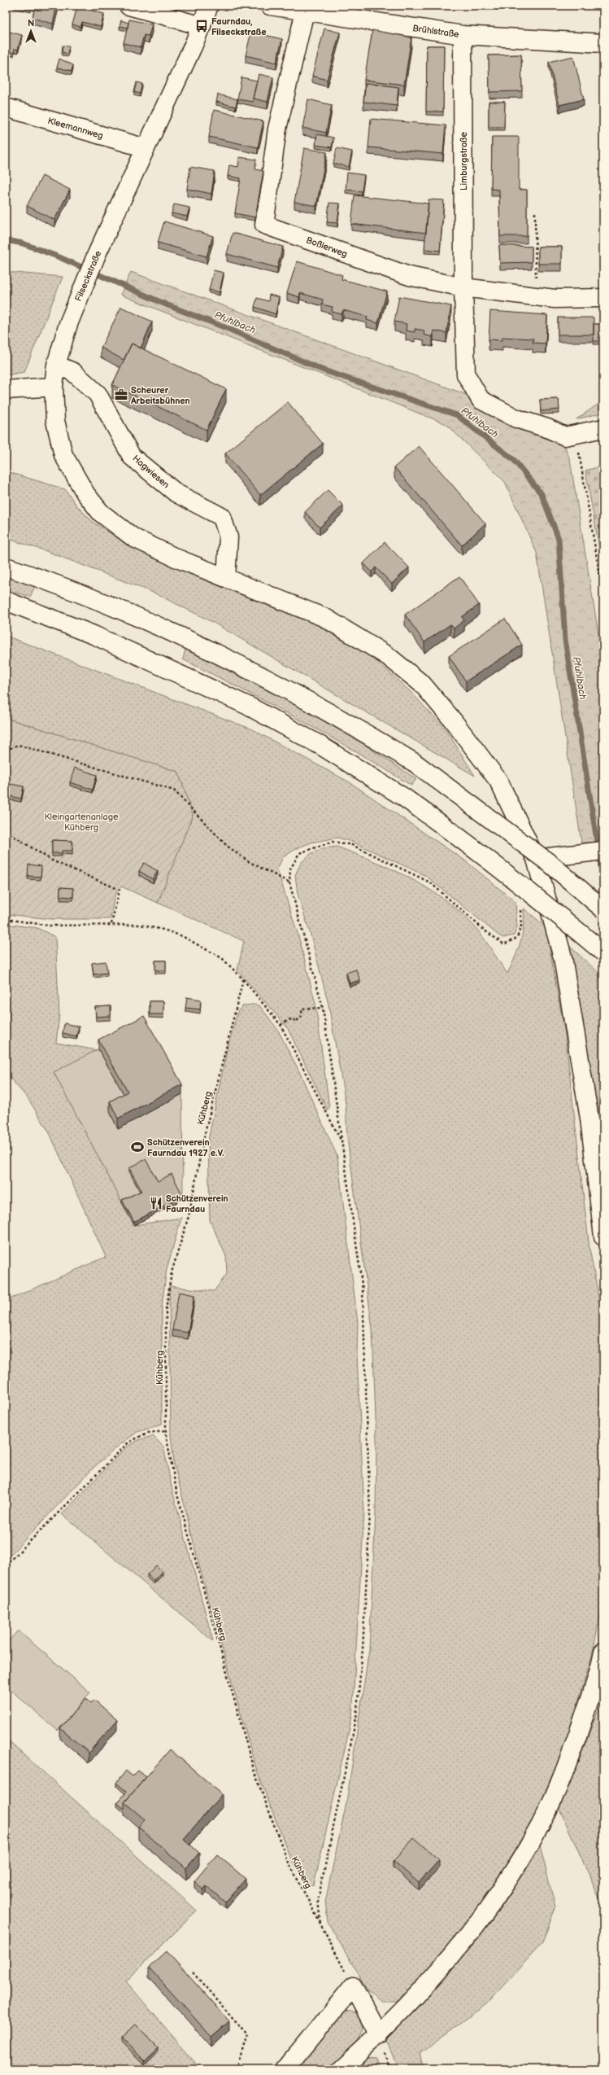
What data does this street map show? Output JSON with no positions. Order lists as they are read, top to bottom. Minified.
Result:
{"streets":{"main road":["Brühlstraße","Kleemannweg","Limburgstraße","Boßlerweg","Filseckstraße","Hagwiesen"],"path":["Kühberg"]},"crossings":[["Brühlstraße","Limburgstraße"],["Brühlstraße","Boßlerweg"],["Kleemannweg","Filseckstraße"],["Limburgstraße","Boßlerweg"],["Filseckstraße","Hagwiesen"]],"water":["Pfuhlbach"],"parks":["Kleingartenanlage Kühberg"],"places":{"bus stop":["Faurndau, Filseckstraße"],"office":["Scheurer Arbeitsbühnen"],"sports":["Schützenverein Faurndau 1927 e.V."],"restaurant":["Schützenverein Faurndau"]},"north":"top"}
